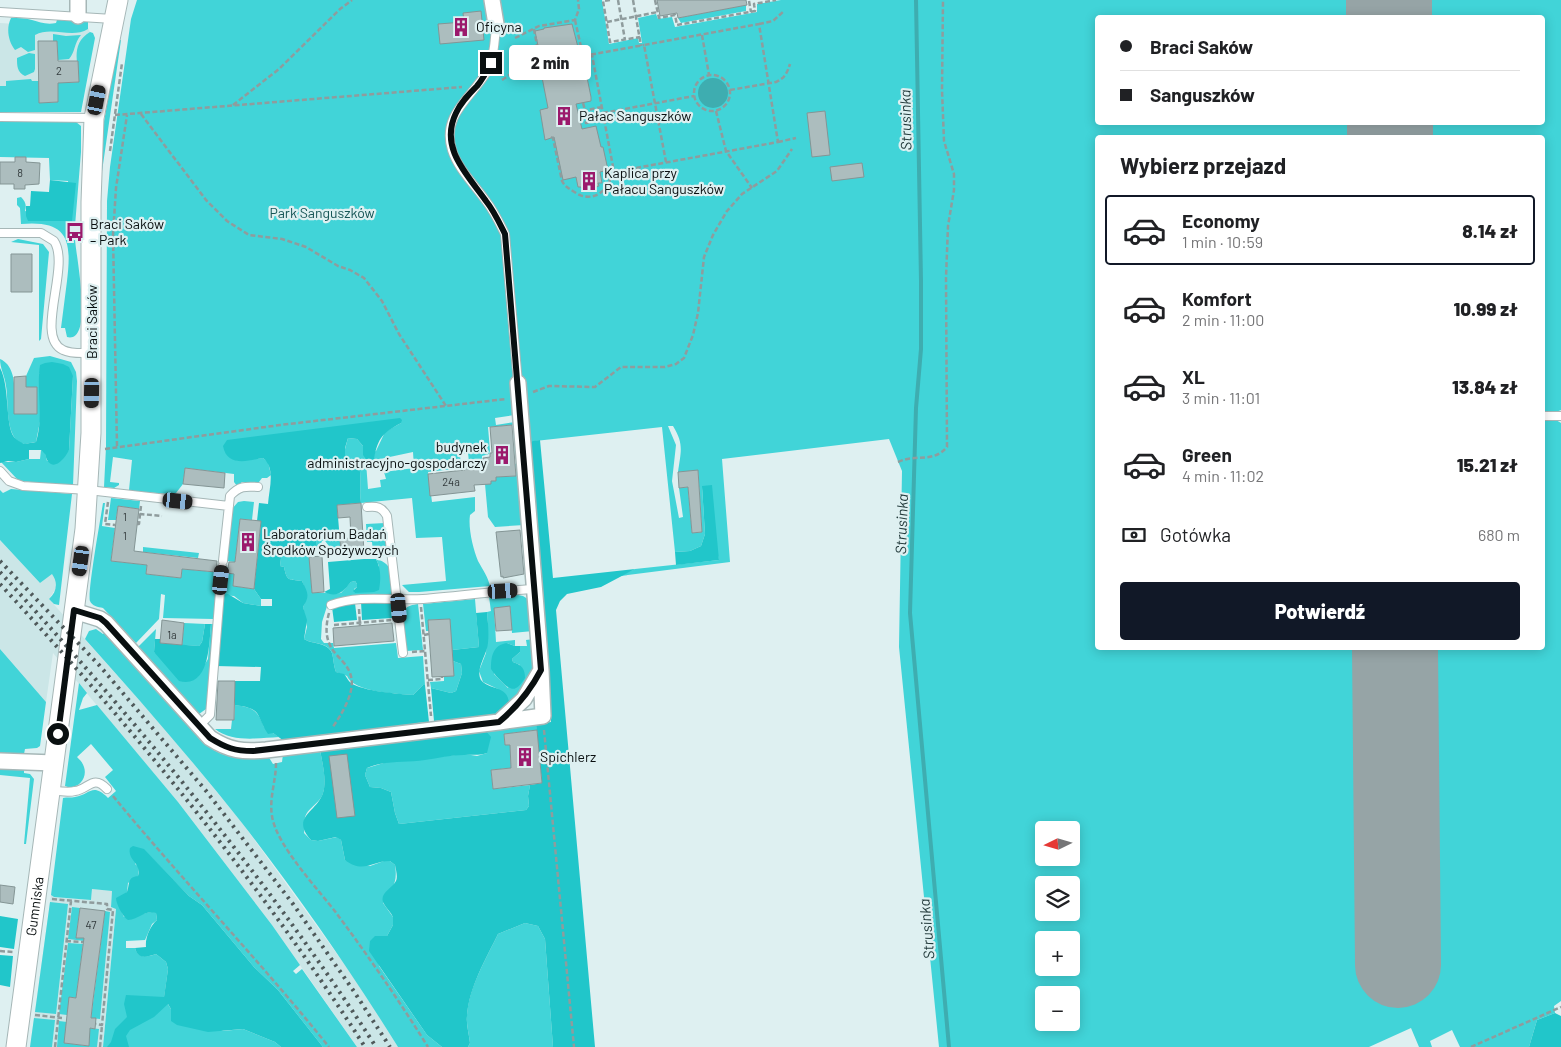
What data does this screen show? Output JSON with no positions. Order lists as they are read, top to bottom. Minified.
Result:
{"streets":{"street":["Braci Saków","Gumniska"]},"crossings":[["Braci Saków","Gumniska"]],"water":["Strusinka"],"parks":["Park Sanguszków"],"places":{"building":["Oficyna","Pałac Sanguszków","Kaplica przy Pałacu Sanguszków","budynek administracyjno-gospodarczy","Laboratorium Badań Środków Spożywczych","Spichlerz"],"bus stop":["Braci Saków – Park"]},"house_numbers":["2","8","24a","1","1","1a","47"],"north":"left","page":{"banner":["Braci Saków","Sanguszków"],"bubble":"2 min","heading":"Wybierz przejazd","list":[{"name":"Economy","note":"1 min · 10:59","value":"8.14 zł"},{"name":"Komfort","note":"2 min · 11:00","value":"10.99 zł"},{"name":"XL","note":"3 min · 11:01","value":"13.84 zł"},{"name":"Green","note":"4 min · 11:02","value":"15.21 zł"}],"pay":["Gotówka","680 m"],"buttons":"Potwierdź","map_buttons":["+","−"]}}
